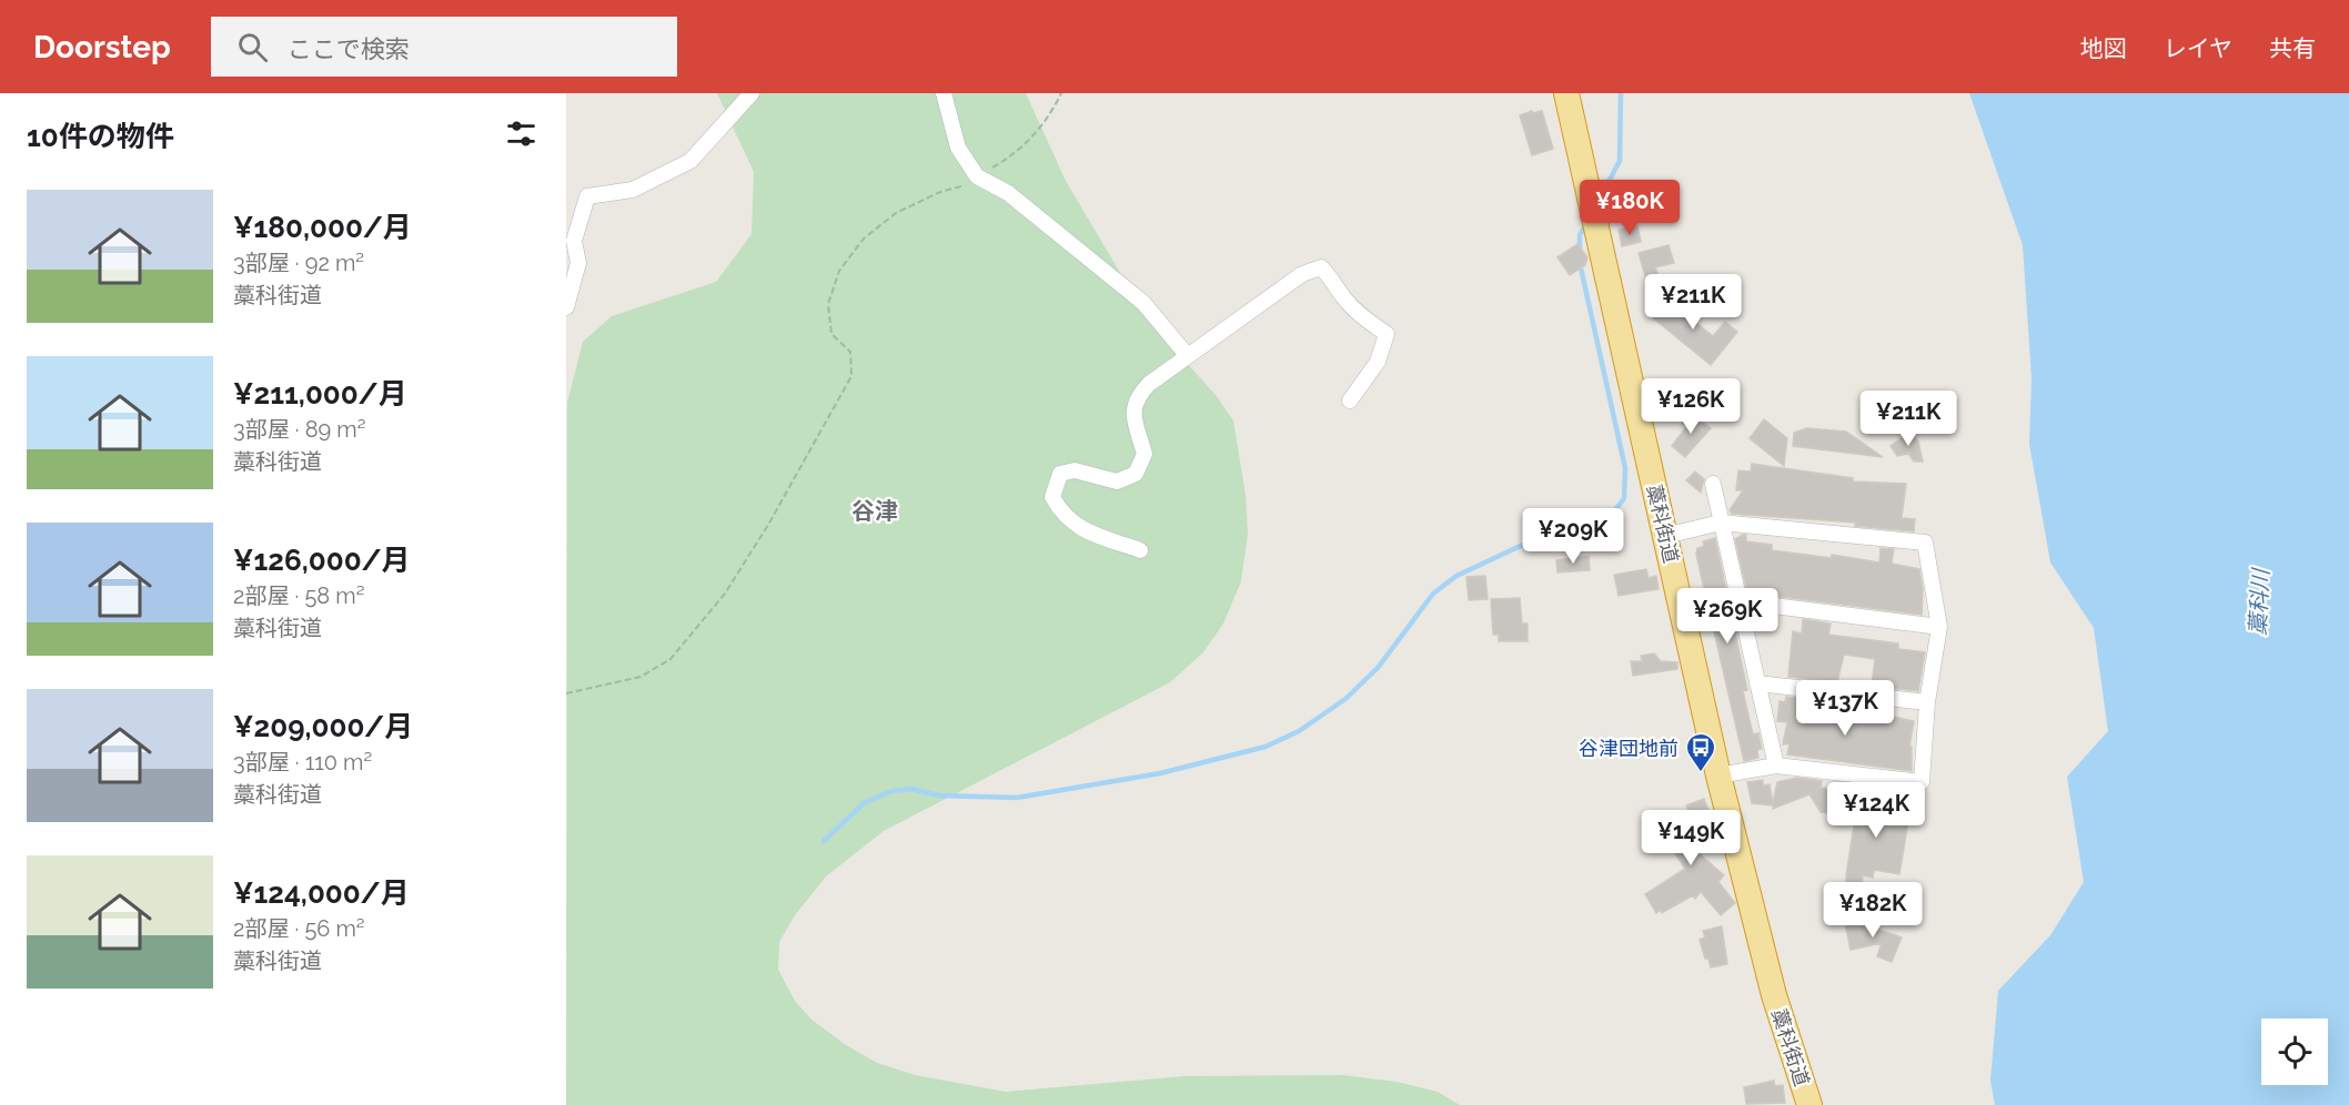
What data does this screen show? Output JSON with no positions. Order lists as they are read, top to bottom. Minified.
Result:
{"streets":{"highway":["藁科街道"]},"districts":["谷津"],"water":["藁科川"],"places":{"bus stop":["谷津団地前"]},"page":{"header":"Doorstep","search":"ここで検索","nav":["地図","レイヤ","共有"],"heading":"10件の物件","list":[{"name":"¥180,000/月","note":"3部屋 · 92 m² · 藁科街道"},{"name":"¥211,000/月","note":"3部屋 · 89 m² · 藁科街道"},{"name":"¥126,000/月","note":"2部屋 · 58 m² · 藁科街道"},{"name":"¥209,000/月","note":"3部屋 · 110 m² · 藁科街道"},{"name":"¥124,000/月","note":"2部屋 · 56 m² · 藁科街道"}],"price":["¥180K","¥211K","¥126K","¥211K","¥209K","¥269K","¥137K","¥124K","¥149K","¥182K"]}}
